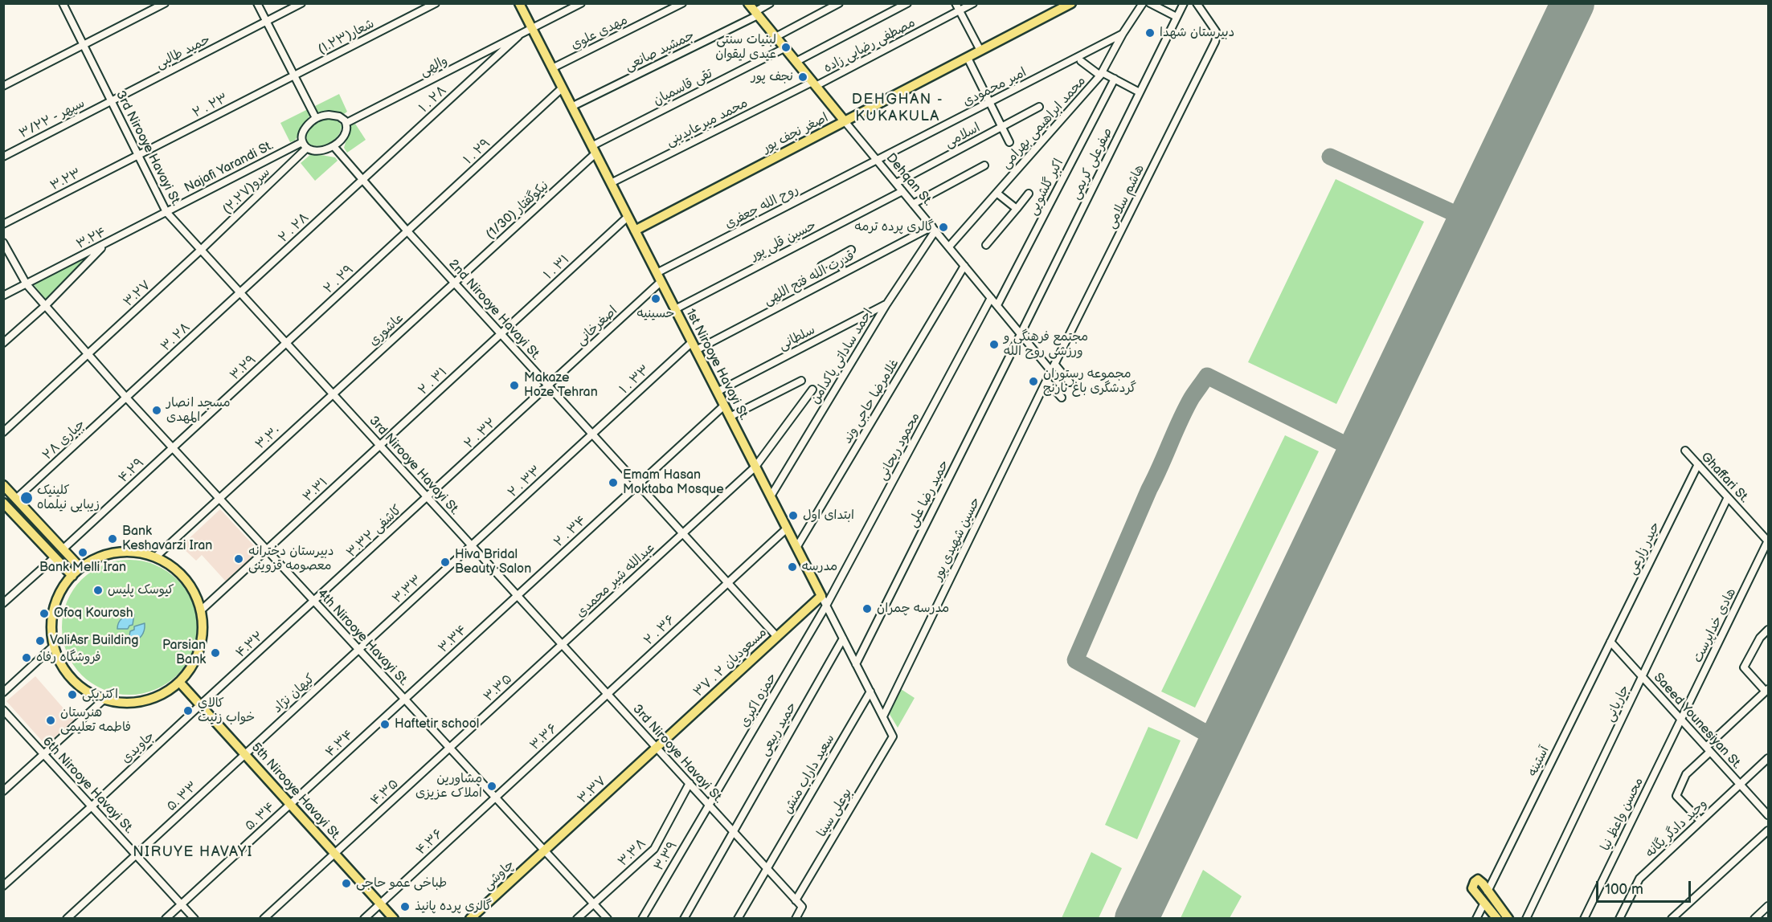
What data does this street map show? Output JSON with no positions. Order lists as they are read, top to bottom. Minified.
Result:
{"streets":{"main road":["اصغر نجف پور","Dehqan St.","1st Nirooye Havayi St.","مسعودیان ۲ . ۳۷","۳.۳۷","5th Nirooye Havayi St.","چاوشی"],"street":["مهدی علوی","شعار(۱.۲۳)","مصطفی رضایی زاده","جمشید صانعی","حمید طالبی","والهی","تقی قاسمیان","امیر محمودی","۱ . ۲۸","۲ . ۲۳","سپهر - ۳/۲۲","محمد میرعابدینی","محمد ابراهیمی بهرامی","اسلامی","3rd Nirooye Havayi St.","۱ . ۲۹","صفرعلی کریمی","Najafi Yarandi St.","۳.۲۳","اکبر گلشویی","سرو(۲.۲۷)","هاشم سلامی","روح الله جعفری","نیکوگفتار (1/30)","۲ . ۲۸","۳.۲۴","حسین قلی پور","۱ . ۳۱","قدرت الله فتح اللهی","۲ . ۲۹","۳.۲۷","2nd Nirooye Havayi St.","اصغرخانی","عاشوری","۳. ۲۸","سلطانی","احمد ساداتی پاکدامن","۳.۲۹","۱ . ۳۳","۲ . ۳۱","غلامرضا حاجی وند","۲ . ۳۲","۳.۳۰","جباری ۲۸","محمود ریحانی","۴.۲۹","Ghaffari St.","۲ . ۳۳","۳.۳۱","حمید رضا علی","۳.۳۲ كاشفی","۲ . ۳۴","حسین شهیدی پور","حیدر زارعی","عبدالله شیر محمدی","۳.۳۳","هادی خداپرست","۲ . ۳۶","4th Nirooye Havayi St.","۳.۳۴","۴.۳۲","۳.۳۵","کیهان نژاد","حمزه اکبری","جاریانی","Saeed Younesiyan St.","حمید ربیعی","۳.۳۶","۴.۳۴","جاویدی","آستینه","سعید داراب منش","6th Nirooye Havayi St.","۴.۳۵","۵. ۳۳","بوعلی سینا","محسن واعظ نیا","۵. ۳۴","وحید دادگر یگانه","۴.۳۶","۳.۳۸","۳.۳۹"]},"crossings":[["مهدی علوی","1st Nirooye Havayi St."],["شعار(۱.۲۳)","۲ . ۲۳"],["مصطفی رضایی زاده","محمد میرعابدینی"],["مصطفی رضایی زاده","Dehqan St."],["جمشید صانعی","Dehqan St."],["جمشید صانعی","1st Nirooye Havayi St."],["حمید طالبی","سپهر - ۳/۲۲"],["حمید طالبی","3rd Nirooye Havayi St."],["والهی","۱ . ۲۸"],["والهی","Najafi Yarandi St."],["والهی","سرو(۲.۲۷)"],["والهی","2nd Nirooye Havayi St."],["والهی","1st Nirooye Havayi St."],["تقی قاسمیان","Dehqan St."],["تقی قاسمیان","نیکوگفتار (1/30)"],["تقی قاسمیان","1st Nirooye Havayi St."],["امیر محمودی","محمد ابراهیمی بهرامی"],["امیر محمودی","Dehqan St."],["امیر محمودی","روح الله جعفری"],["۱ . ۲۸","۲ . ۲۸"],["۱ . ۲۸","2nd Nirooye Havayi St."],["۲ . ۲۳","3rd Nirooye Havayi St."],["۲ . ۲۳","۳.۲۳"],["سپهر - ۳/۲۲","3rd Nirooye Havayi St."],["محمد میرعابدینی","Dehqan St."],["محمد میرعابدینی","1st Nirooye Havayi St."],["محمد ابراهیمی بهرامی","Dehqan St."],["اصغر نجف پور","Dehqan St."],["اصغر نجف پور","1st Nirooye Havayi St."],["اسلامی","Dehqan St."],["3rd Nirooye Havayi St.","Najafi Yarandi St."],["3rd Nirooye Havayi St.","۳.۲۳"],["3rd Nirooye Havayi St.","سرو(۲.۲۷)"],["3rd Nirooye Havayi St.","۲ . ۲۸"],["3rd Nirooye Havayi St.","۳.۲۴"],["3rd Nirooye Havayi St.","۲ . ۲۹"],["3rd Nirooye Havayi St.","۳.۲۷"],["3rd Nirooye Havayi St.","عاشوری"],["3rd Nirooye Havayi St.","۳. ۲۸"],["3rd Nirooye Havayi St.","۳.۲۹"],["3rd Nirooye Havayi St.","۲ . ۳۱"],["3rd Nirooye Havayi St.","۲ . ۳۲"],["3rd Nirooye Havayi St.","۳.۳۰"],["3rd Nirooye Havayi St.","۲ . ۳۳"],["3rd Nirooye Havayi St.","۳.۳۱"],["3rd Nirooye Havayi St.","۳.۳۲ كاشفی"],["3rd Nirooye Havayi St.","۲ . ۳۴"],["3rd Nirooye Havayi St.","عبدالله شیر محمدی"],["3rd Nirooye Havayi St.","۳.۳۳"],["3rd Nirooye Havayi St.","۲ . ۳۶"],["3rd Nirooye Havayi St.","۳.۳۴"],["3rd Nirooye Havayi St.","مسعودیان ۲ . ۳۷"],["3rd Nirooye Havayi St.","۳.۳۵"],["3rd Nirooye Havayi St.","حمزه اکبری"],["3rd Nirooye Havayi St.","حمید ربیعی"],["3rd Nirooye Havayi St.","۳.۳۶"],["3rd Nirooye Havayi St.","سعید داراب منش"],["3rd Nirooye Havayi St.","۳.۳۷"],["3rd Nirooye Havayi St.","بوعلی سینا"],["3rd Nirooye Havayi St.","۳.۳۸"],["3rd Nirooye Havayi St.","۳.۳۹"],["۱ . ۲۹","۲ . ۲۹"],["۱ . ۲۹","2nd Nirooye Havayi St."],["۱ . ۲۹","1st Nirooye Havayi St."],["صفرعلی کریمی","Dehqan St."],["صفرعلی کریمی","حمید رضا علی"],["Najafi Yarandi St.","سرو(۲.۲۷)"],["Najafi Yarandi St.","۳.۲۴"],["Najafi Yarandi St.","2nd Nirooye Havayi St."],["Dehqan St.","اکبر گلشویی"],["Dehqan St.","هاشم سلامی"],["Dehqan St.","روح الله جعفری"],["Dehqan St.","حسین قلی پور"],["Dehqan St.","قدرت الله فتح اللهی"],["Dehqan St.","احمد ساداتی پاکدامن"],["Dehqan St.","غلامرضا حاجی وند"],["Dehqan St.","محمود ریحانی"],["Dehqan St.","حمید رضا علی"],["Dehqan St.","حسین شهیدی پور"],["سرو(۲.۲۷)","۳.۲۷"],["سرو(۲.۲۷)","2nd Nirooye Havayi St."],["هاشم سلامی","حسین شهیدی پور"],["روح الله جعفری","1st Nirooye Havayi St."],["نیکوگفتار (1/30)","2nd Nirooye Havayi St."],["نیکوگفتار (1/30)","عاشوری"],["نیکوگفتار (1/30)","1st Nirooye Havayi St."],["۲ . ۲۸","2nd Nirooye Havayi St."],["۲ . ۲۸","۳. ۲۸"],["۳.۲۴","4th Nirooye Havayi St."],["حسین قلی پور","1st Nirooye Havayi St."],["۱ . ۳۱","2nd Nirooye Havayi St."],["۱ . ۳۱","1st Nirooye Havayi St."],["۱ . ۳۱","۲ . ۳۱"],["قدرت الله فتح اللهی","احمد ساداتی پاکدامن"],["قدرت الله فتح اللهی","1st Nirooye Havayi St."],["قدرت الله فتح اللهی","۱ . ۳۳"],["۲ . ۲۹","2nd Nirooye Havayi St."],["۲ . ۲۹","۳.۲۹"],["۳.۲۷","4th Nirooye Havayi St."],["2nd Nirooye Havayi St.","اصغرخانی"],["2nd Nirooye Havayi St.","عاشوری"],["2nd Nirooye Havayi St.","۱ . ۳۳"],["2nd Nirooye Havayi St.","۲ . ۳۱"],["2nd Nirooye Havayi St.","۲ . ۳۲"],["2nd Nirooye Havayi St.","۲ . ۳۳"],["2nd Nirooye Havayi St.","۲ . ۳۴"],["2nd Nirooye Havayi St.","عبدالله شیر محمدی"],["2nd Nirooye Havayi St.","۲ . ۳۶"],["2nd Nirooye Havayi St.","مسعودیان ۲ . ۳۷"],["اصغرخانی","1st Nirooye Havayi St."],["اصغرخانی","۲ . ۳۲"],["عاشوری","۳.۳۰"],["۳. ۲۸","جباری ۲۸"],["۳. ۲۸","4th Nirooye Havayi St."],["سلطانی","احمد ساداتی پاکدامن"],["سلطانی","1st Nirooye Havayi St."],["احمد ساداتی پاکدامن","1st Nirooye Havayi St."],["1st Nirooye Havayi St.","۱ . ۳۳"],["1st Nirooye Havayi St.","غلامرضا حاجی وند"],["1st Nirooye Havayi St.","محمود ریحانی"],["1st Nirooye Havayi St.","حمید رضا علی"],["1st Nirooye Havayi St.","۲ . ۳۴"],["1st Nirooye Havayi St.","حسین شهیدی پور"],["1st Nirooye Havayi St.","عبدالله شیر محمدی"],["1st Nirooye Havayi St.","۲ . ۳۶"],["1st Nirooye Havayi St.","مسعودیان ۲ . ۳۷"],["1st Nirooye Havayi St.","حمزه اکبری"],["1st Nirooye Havayi St.","حمید ربیعی"],["1st Nirooye Havayi St.","سعید داراب منش"],["1st Nirooye Havayi St.","بوعلی سینا"],["۳.۲۹","۴.۲۹"],["۳.۲۹","4th Nirooye Havayi St."],["۱ . ۳۳","۲ . ۳۳"],["۲ . ۳۱","۳.۳۱"],["۲ . ۳۲","۳.۳۲ كاشفی"],["۳.۳۰","۳.۳۱"],["۳.۳۰","4th Nirooye Havayi St."],["۳.۳۰","5th Nirooye Havayi St."],["جباری ۲۸","4th Nirooye Havayi St."],["محمود ریحانی","حمزه اکبری"],["۴.۲۹","4th Nirooye Havayi St."],["Ghaffari St.","حیدر زارعی"],["Ghaffari St.","هادی خداپرست"],["Ghaffari St.","جاریانی"],["۲ . ۳۳","۳.۳۳"],["۳.۳۱","4th Nirooye Havayi St."],["۳.۳۱","5th Nirooye Havayi St."],["۳.۳۲ كاشفی","4th Nirooye Havayi St."],["۳.۳۲ كاشفی","۴.۳۲"],["۲ . ۳۴","۳.۳۴"],["حیدر زارعی","Saeed Younesiyan St."],["حیدر زارعی","آستینه"],["عبدالله شیر محمدی","۳.۳۵"],["۳.۳۳","4th Nirooye Havayi St."],["۳.۳۳","کیهان نژاد"],["هادی خداپرست","Saeed Younesiyan St."],["هادی خداپرست","محسن واعظ نیا"],["۲ . ۳۶","۳.۳۶"],["4th Nirooye Havayi St.","۳.۳۴"],["4th Nirooye Havayi St.","۴.۳۲"],["4th Nirooye Havayi St.","۳.۳۵"],["4th Nirooye Havayi St.","کیهان نژاد"],["4th Nirooye Havayi St.","۳.۳۶"],["4th Nirooye Havayi St.","۴.۳۴"],["4th Nirooye Havayi St.","۳.۳۷"],["4th Nirooye Havayi St.","۴.۳۵"],["4th Nirooye Havayi St.","۴.۳۶"],["4th Nirooye Havayi St.","۳.۳۸"],["4th Nirooye Havayi St.","چاوشی"],["۳.۳۴","۴.۳۴"],["۴.۳۲","جاویدی"],["۴.۳۲","5th Nirooye Havayi St."],["مسعودیان ۲ . ۳۷","۳.۳۷"],["۳.۳۵","۴.۳۵"],["کیهان نژاد","5th Nirooye Havayi St."],["کیهان نژاد","۵. ۳۳"],["حمزه اکبری","۳.۳۹"],["جاریانی","Saeed Younesiyan St."],["Saeed Younesiyan St.","آستینه"],["Saeed Younesiyan St.","محسن واعظ نیا"],["Saeed Younesiyan St.","وحید دادگر یگانه"],["۳.۳۶","۴.۳۶"],["۴.۳۴","5th Nirooye Havayi St."],["۴.۳۴","۵. ۳۴"],["جاویدی","6th Nirooye Havayi St."],["جاویدی","5th Nirooye Havayi St."],["6th Nirooye Havayi St.","۵. ۳۳"],["6th Nirooye Havayi St.","۵. ۳۴"],["۳.۳۷","چاوشی"],["5th Nirooye Havayi St.","۴.۳۵"],["5th Nirooye Havayi St.","۵. ۳۳"],["5th Nirooye Havayi St.","۵. ۳۴"],["5th Nirooye Havayi St.","۴.۳۶"]],"districts":["DEHGHAN - KUKAKULA","NIRUYE HAVAYI"],"places":["دبیرستان شهدا","لبنیات سنتی عیدی لیقوان","نجف پور","گالری پرده ترمه","حسینیه","مجتمع فرهنگی و ورزشی روح الله","مجموعه رستوران گردشگری باغ نارنج","Makaze Hoze Tehran","مسجد انصار المهدی","Emam Hasan Moktaba Mosque","کلینیک زیبایی نیلماه","ابتدای اول","Bank Keshavarzi Iran","Bank Melli Iran","دبیرستان دخترانه معصومه قزوینی","Hiva Bridal Beauty Salon","مدرسه","کیوسک پلیس","مدرسه چمران","Ofoq Kourosh","ValiAsr Building","Parsian Bank","فروشگاه رفاه","اکتریکی","كالاي خواب زنيت","هنرستان فاطمه تعلیمی","Haftetir school","مشاورین املاک عزیزی","طباخی عمو حاجی","گالری پرده پانیذ"],"scale_bar":"100 m"}
